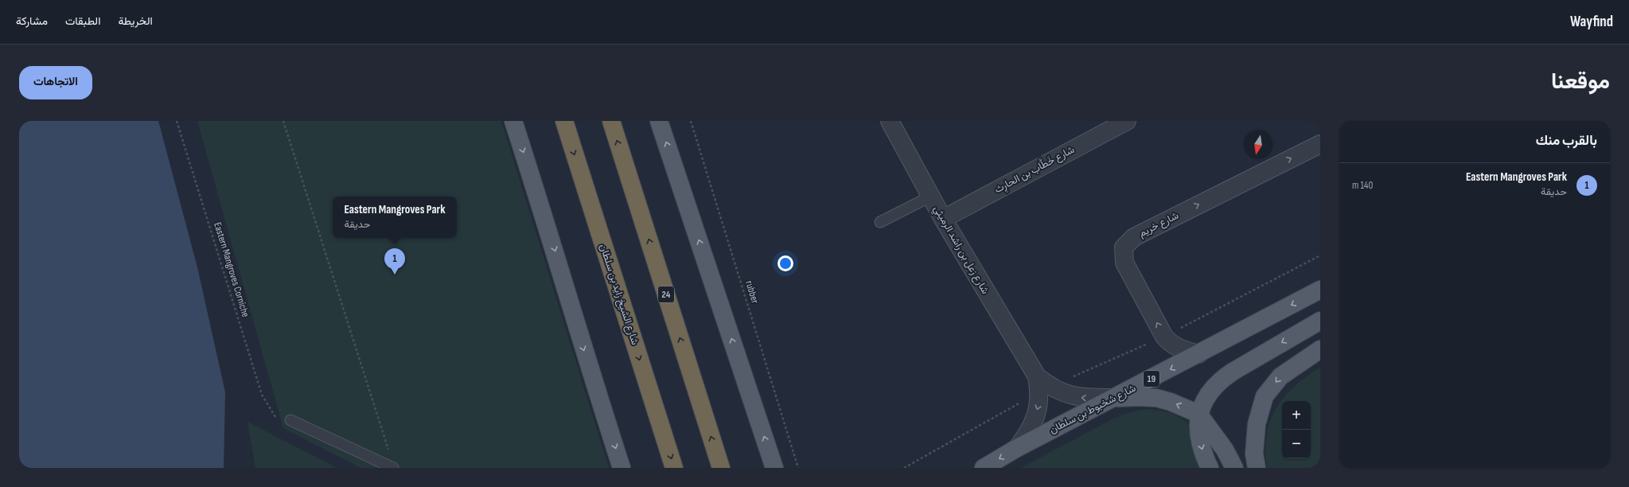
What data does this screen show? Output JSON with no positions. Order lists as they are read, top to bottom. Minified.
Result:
{"streets":{"highway":["شارع الشيخ زايد بن سلطان","24"],"main road":["19","شارع شخبوط بن سلطان"],"street":["شارع خَطَّاب بن الحارِث","شارع خريم","شارع زعل بن راشد الرميثي"],"path":["Eastern Mangroves Corniche","rubber"]},"crossings":[["شارع خَطَّاب بن الحارِث","شارع زعل بن راشد الرميثي"],["شارع خريم","شارع شخبوط بن سلطان"]],"north":"bottom","page":{"header":"Wayfind","nav":["الخريطة","الطبقات","مشاركة"],"title":"موقعنا","buttons":"الاتجاهات","heading":"بالقرب منك","list":[{"mark":"1","name":"Eastern Mangroves Park","note":"حديقة","value":"140 m"}],"popup":["Eastern Mangroves Park","حديقة"],"pins":"1","map_buttons":["+","−"]}}
